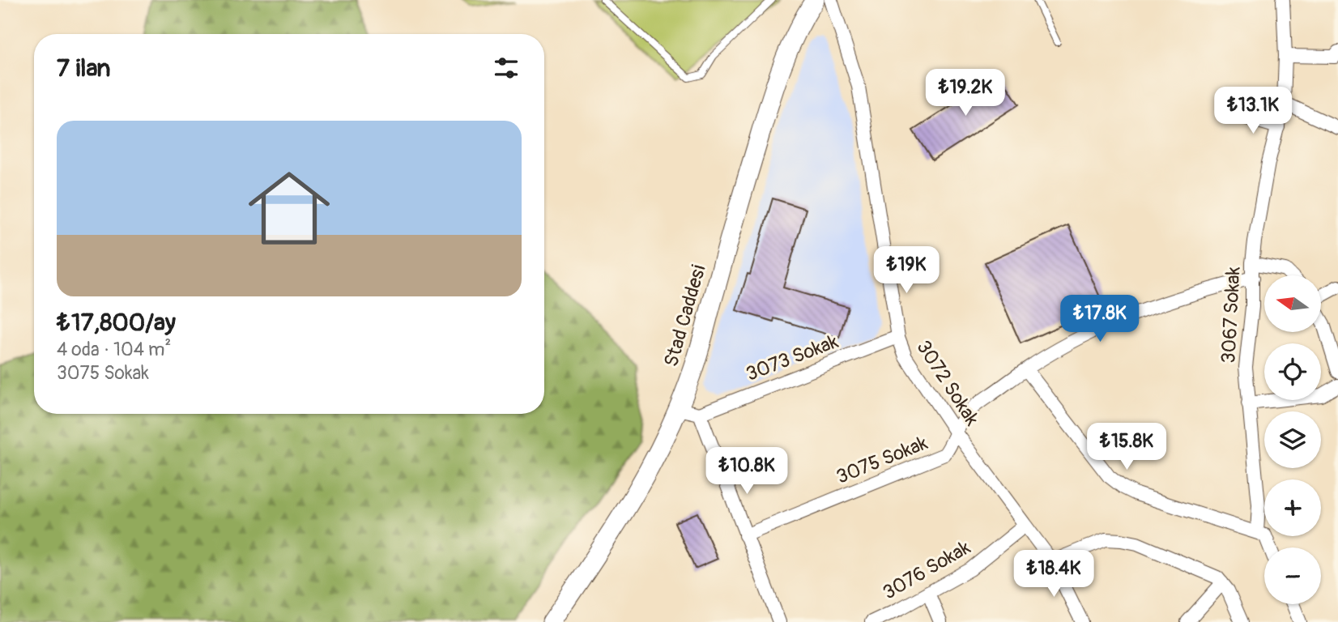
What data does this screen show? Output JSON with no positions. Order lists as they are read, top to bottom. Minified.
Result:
{"streets":{"street":["3067 Sokak","Stad Caddesi","3073 Sokak","3072 Sokak","3075 Sokak","3076 Sokak"]},"crossings":[["3067 Sokak","3075 Sokak"],["3073 Sokak","3072 Sokak"],["3072 Sokak","3075 Sokak"],["3072 Sokak","3076 Sokak"]],"north":"left","page":{"heading":"7 ilan","price":["₺19.2K","₺13.1K","₺19K","₺17.8K","₺15.8K","₺10.8K","₺18.4K"],"list":[{"name":"₺17,800/ay","note":"4 oda · 104 m² · 3075 Sokak"}],"map_buttons":["+","−"]}}
